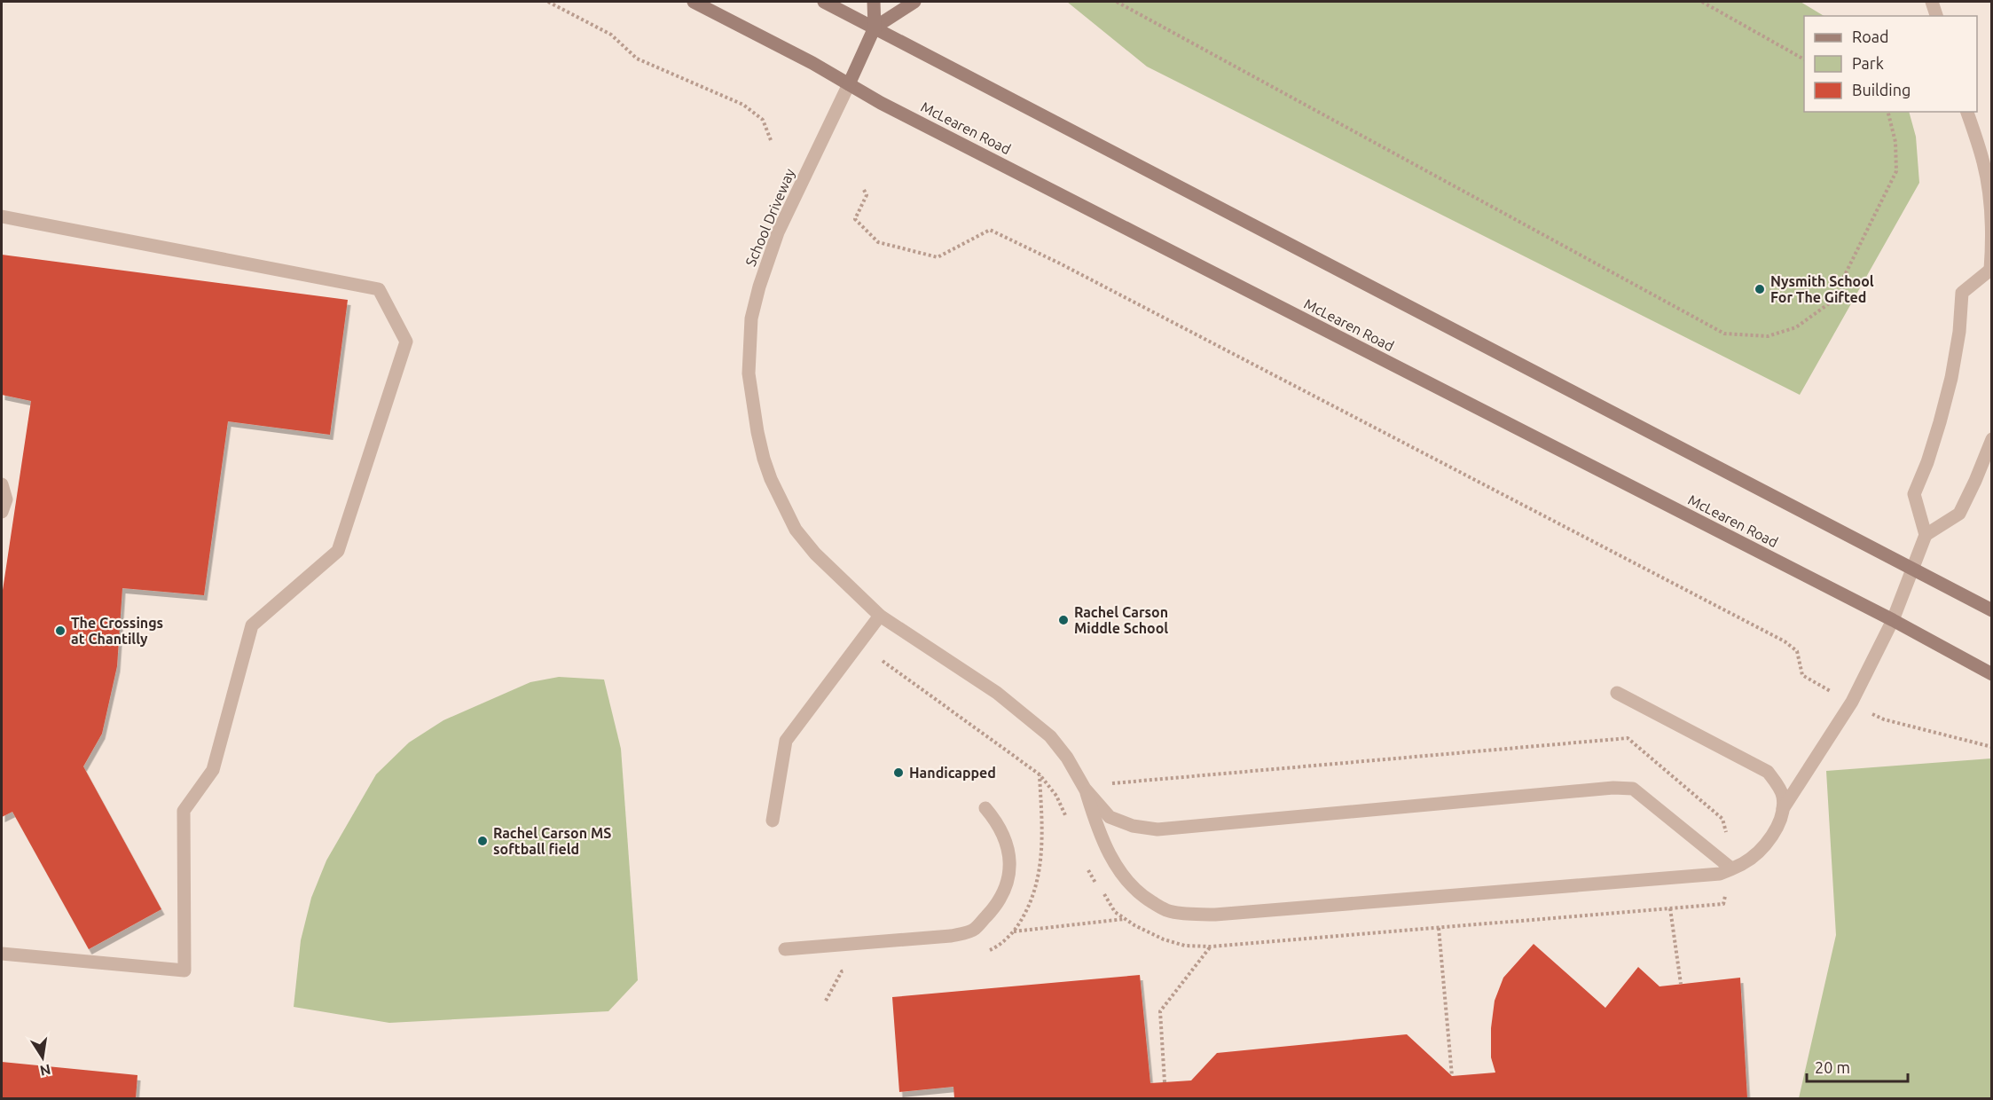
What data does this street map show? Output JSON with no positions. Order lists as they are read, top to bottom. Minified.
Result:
{"streets":{"main road":["McLearen Road"],"lane":["School Driveway"]},"crossings":[["McLearen Road","School Driveway"]],"places":["Nysmith School For The Gifted","Rachel Carson Middle School","The Crossings at Chantilly","Handicapped","Rachel Carson MS softball field"],"legend":["Road","Park","Building"],"scale_bar":"20 m","north":"bottom"}
